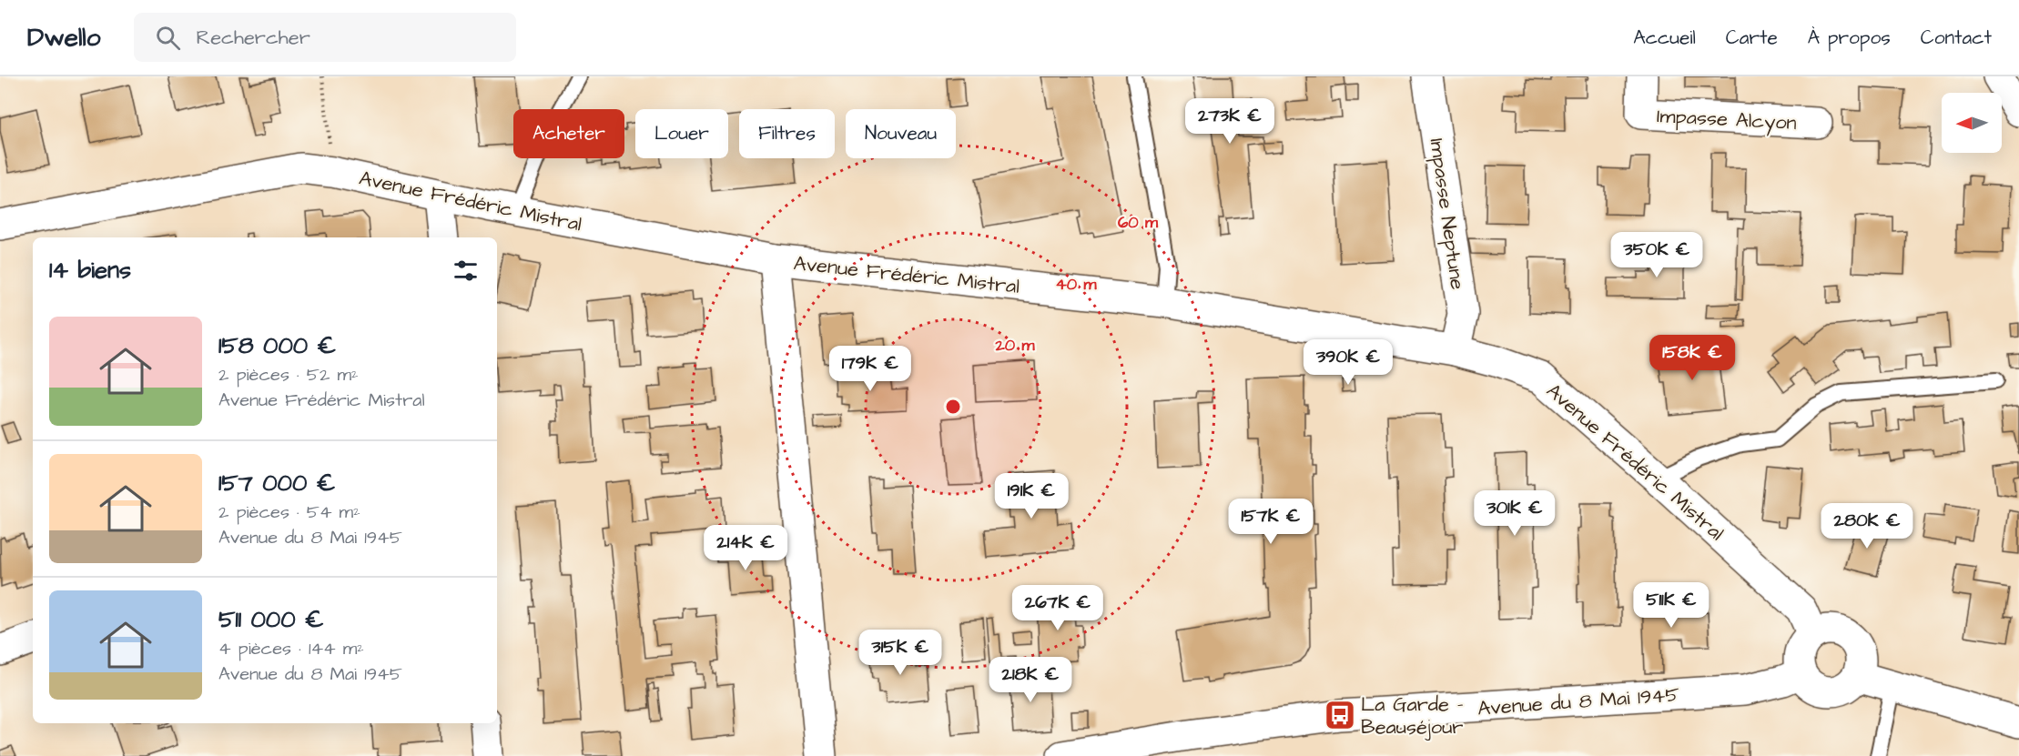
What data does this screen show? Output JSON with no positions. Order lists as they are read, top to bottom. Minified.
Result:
{"streets":{"street":["Impasse Alcyon","Avenue Frédéric Mistral","Impasse Neptune","Avenue du 8 Mai 1945"]},"crossings":[["Avenue Frédéric Mistral","Impasse Neptune"],["Avenue Frédéric Mistral","Avenue du 8 Mai 1945"]],"places":{"bus stop":["La Garde - Beauséjour"]},"north":"left","page":{"header":"Dwello","search":"Rechercher","nav":["Accueil","Carte","À propos","Contact"],"price":["273K €","350K €","158K €","390K €","179K €","191K €","301K €","157K €","280K €","214K €","511K €","267K €","315K €","218K €"],"chip":["Acheter","Louer","Filtres","Nouveau"],"heading":"14 biens","list":[{"name":"158 000 €","note":"2 pièces · 52 m² · Avenue Frédéric Mistral"},{"name":"157 000 €","note":"2 pièces · 54 m² · Avenue du 8 Mai 1945"},{"name":"511 000 €","note":"4 pièces · 144 m² · Avenue du 8 Mai 1945"}]},"rings":["60 m","40 m","20 m"]}
